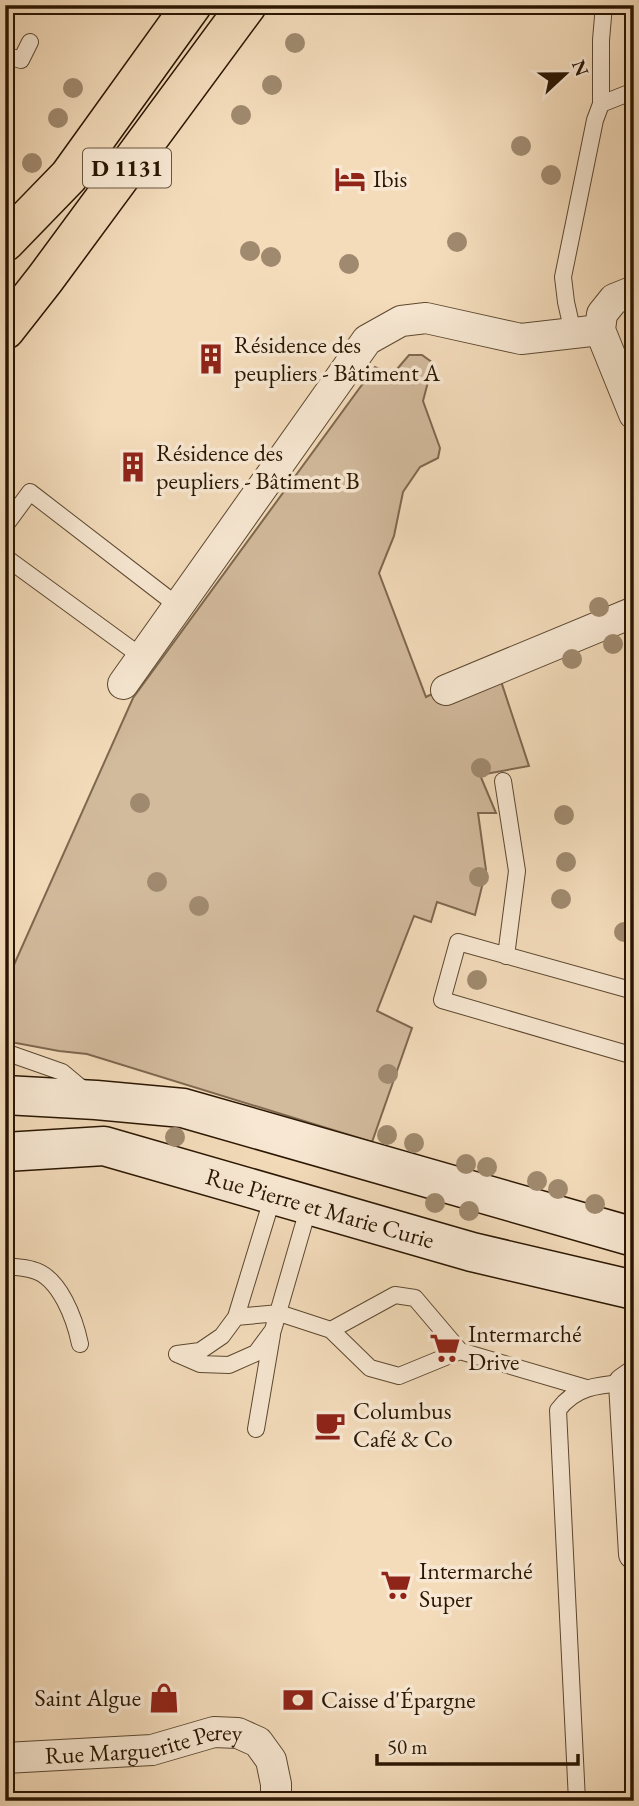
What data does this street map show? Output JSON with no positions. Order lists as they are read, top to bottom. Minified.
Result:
{"streets":{"main road":["D 1131","Rue Pierre et Marie Curie"],"street":["Rue Marguerite Perey"]},"places":{"hotel":["Ibis"],"building":["Résidence des peupliers - Bâtiment A","Résidence des peupliers - Bâtiment B"],"supermarket":["Intermarché Drive","Intermarché Super"],"cafe":["Columbus Café & Co"],"shop":["Saint Algue"],"bank":["Caisse d'Épargne"]},"scale_bar":"50 m","north":"right"}
